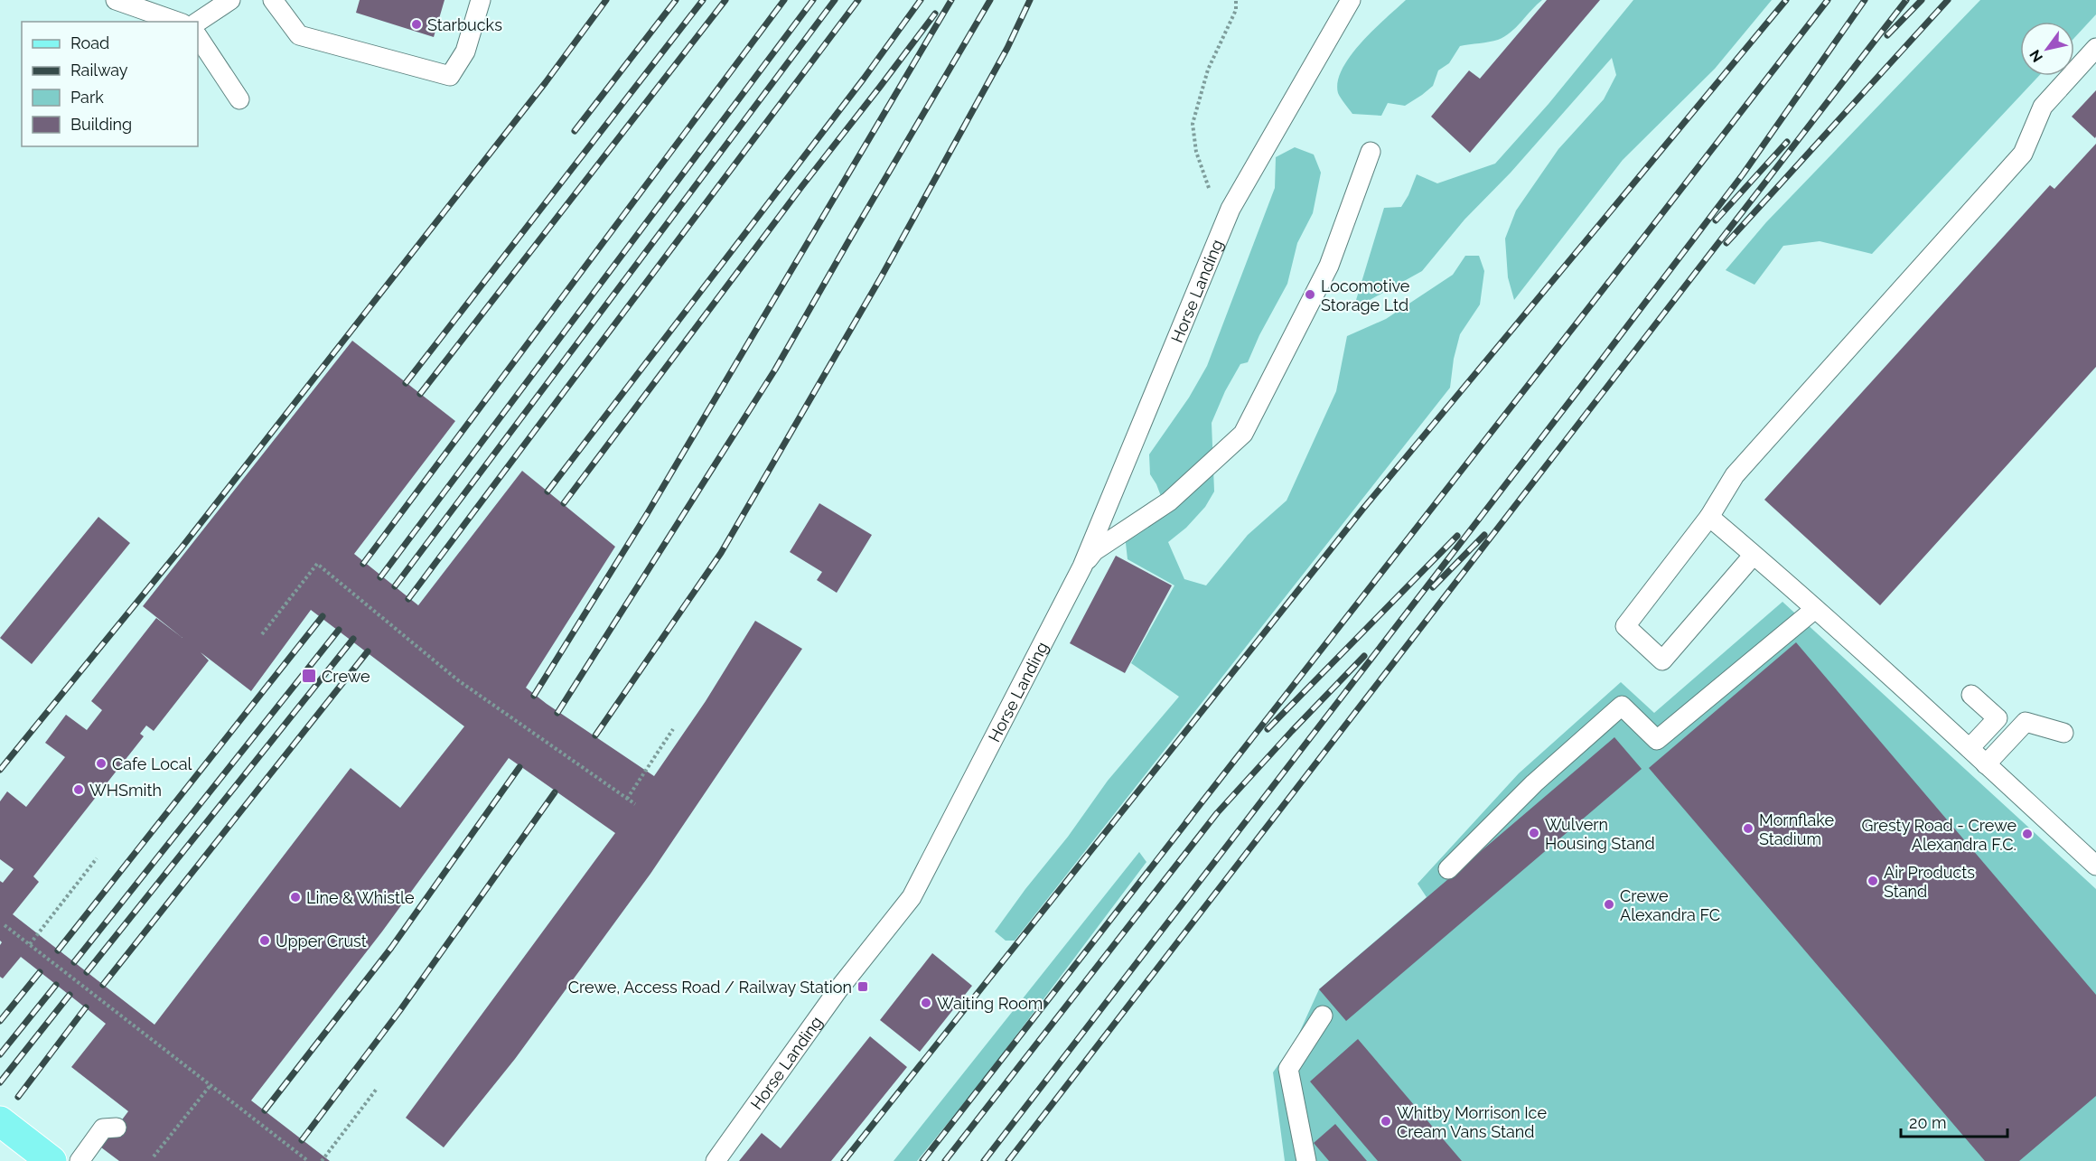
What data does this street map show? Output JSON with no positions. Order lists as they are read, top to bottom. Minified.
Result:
{"streets":{"lane":["Horse Landing"]},"places":{"other":["Starbucks","Locomotive Storage Ltd","Cafe Local","WHSmith","Mornflake Stadium","Wulvern Housing Stand","Gresty Road - Crewe Alexandra F.C.","Air Products Stand","Line & Whistle","Crewe Alexandra FC","Upper Crust","Waiting Room","Whitby Morrison Ice Cream Vans Stand"],"transit":["Crewe","Crewe, Access Road / Railway Station"]},"legend":["Road","Railway","Park","Building"],"scale_bar":"20 m","north":"bottom left"}
